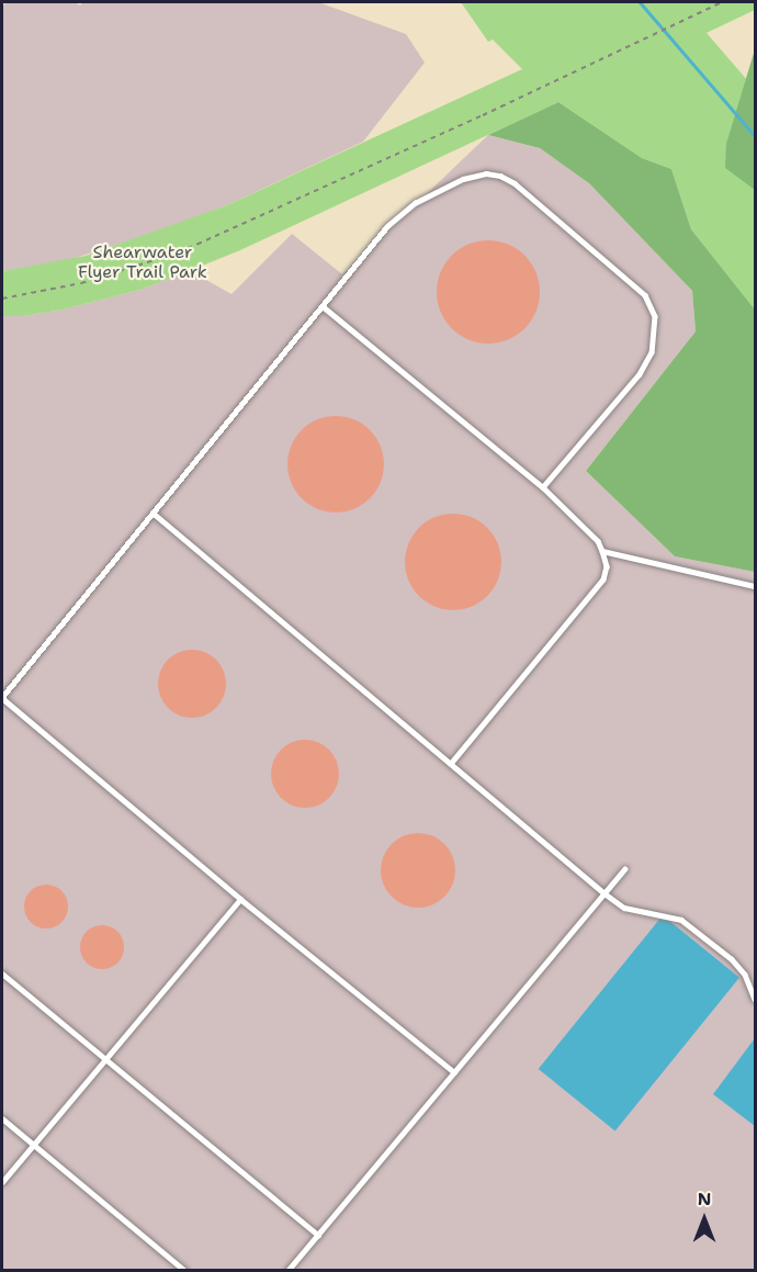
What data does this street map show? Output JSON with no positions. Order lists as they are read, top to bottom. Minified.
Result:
{"parks":["Shearwater Flyer Trail Park"],"north":"top"}
